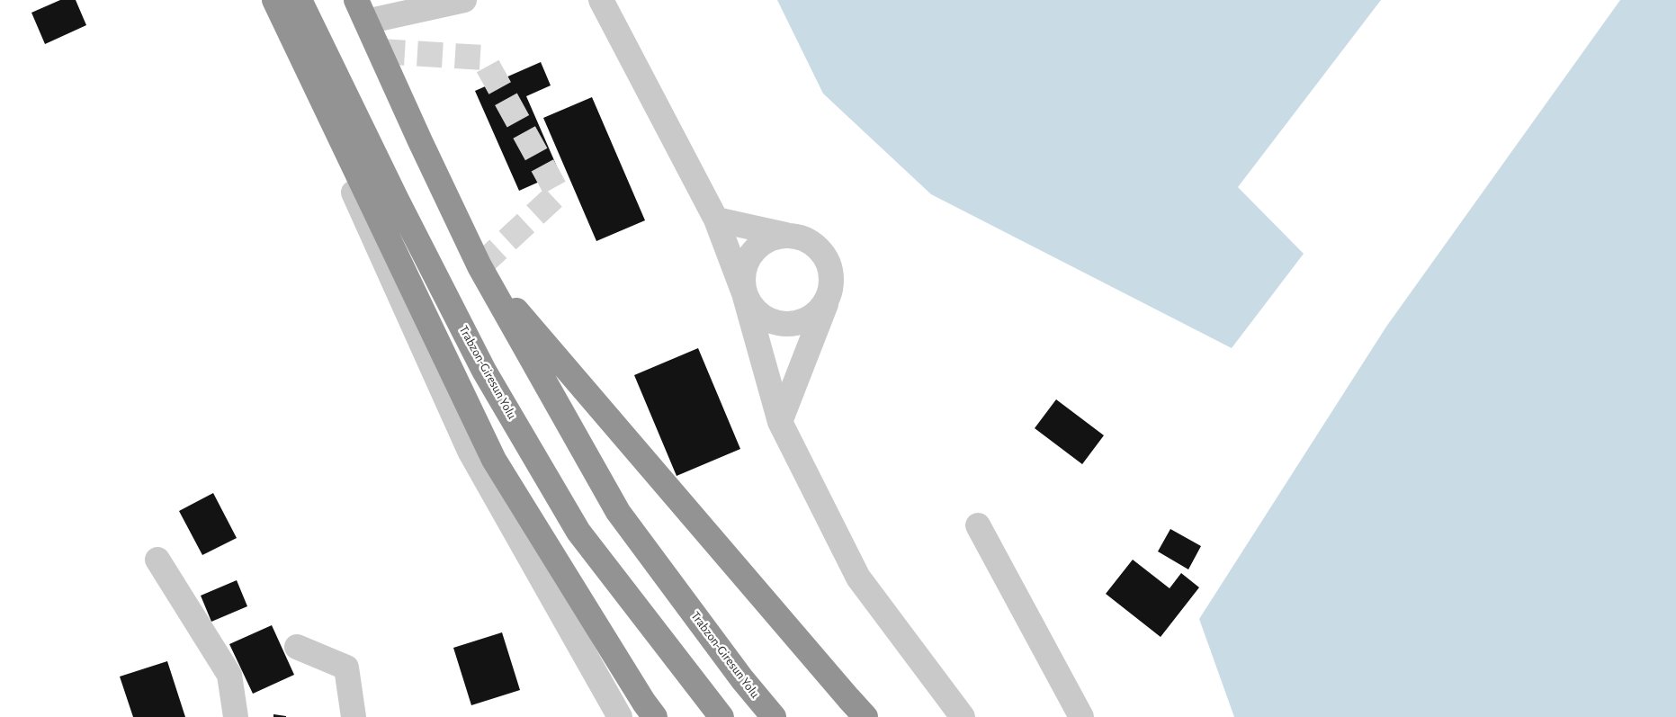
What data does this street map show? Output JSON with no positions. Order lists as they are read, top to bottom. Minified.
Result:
{"streets":{"highway":["Trabzon-Giresun Yolu"]}}
